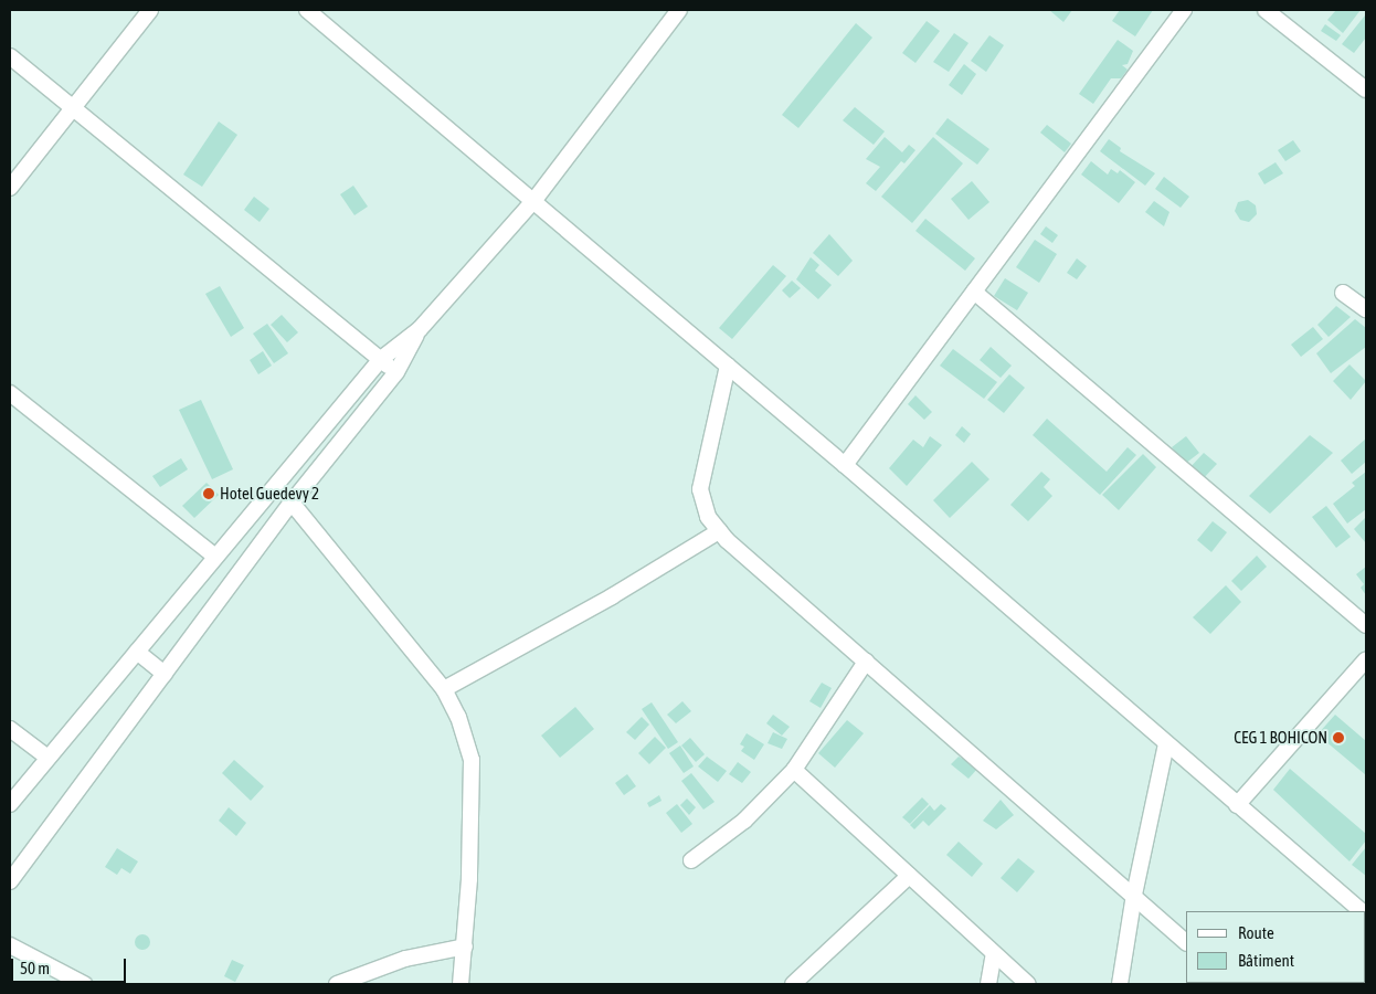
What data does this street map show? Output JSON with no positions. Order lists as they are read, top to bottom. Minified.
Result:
{"places":["Hotel Guedevy 2","CEG 1 BOHICON"],"legend":["Route","Bâtiment"],"scale_bar":"50 m"}
